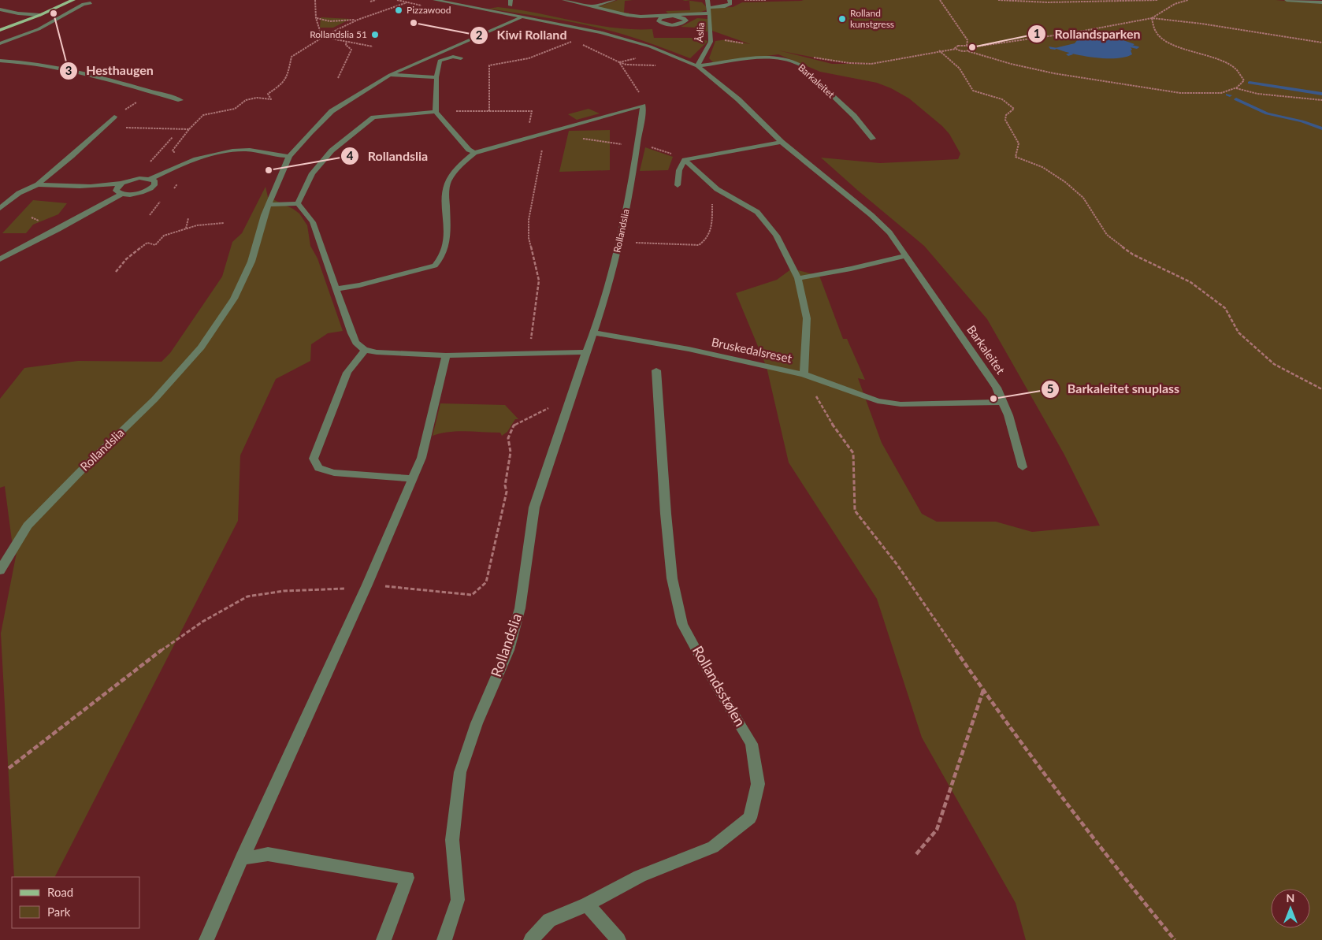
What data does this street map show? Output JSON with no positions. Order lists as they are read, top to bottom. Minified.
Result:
{"streets":{"street":["Åslia","Barkaleitet","Rollandslia","Bruskedalsreset","Rollandsstølen"]},"crossings":[["Åslia","Barkaleitet"],["Barkaleitet","Rollandslia"],["Barkaleitet","Bruskedalsreset"],["Rollandslia","Bruskedalsreset"]],"places":["Pizzawood","Hesthaugen","Rolland kunstgress","Kiwi Rolland","Rollandslia 51","Rollandsparken","Rollandslia","Barkaleitet snuplass"],"legend":["Road","Park"],"north":"top"}
